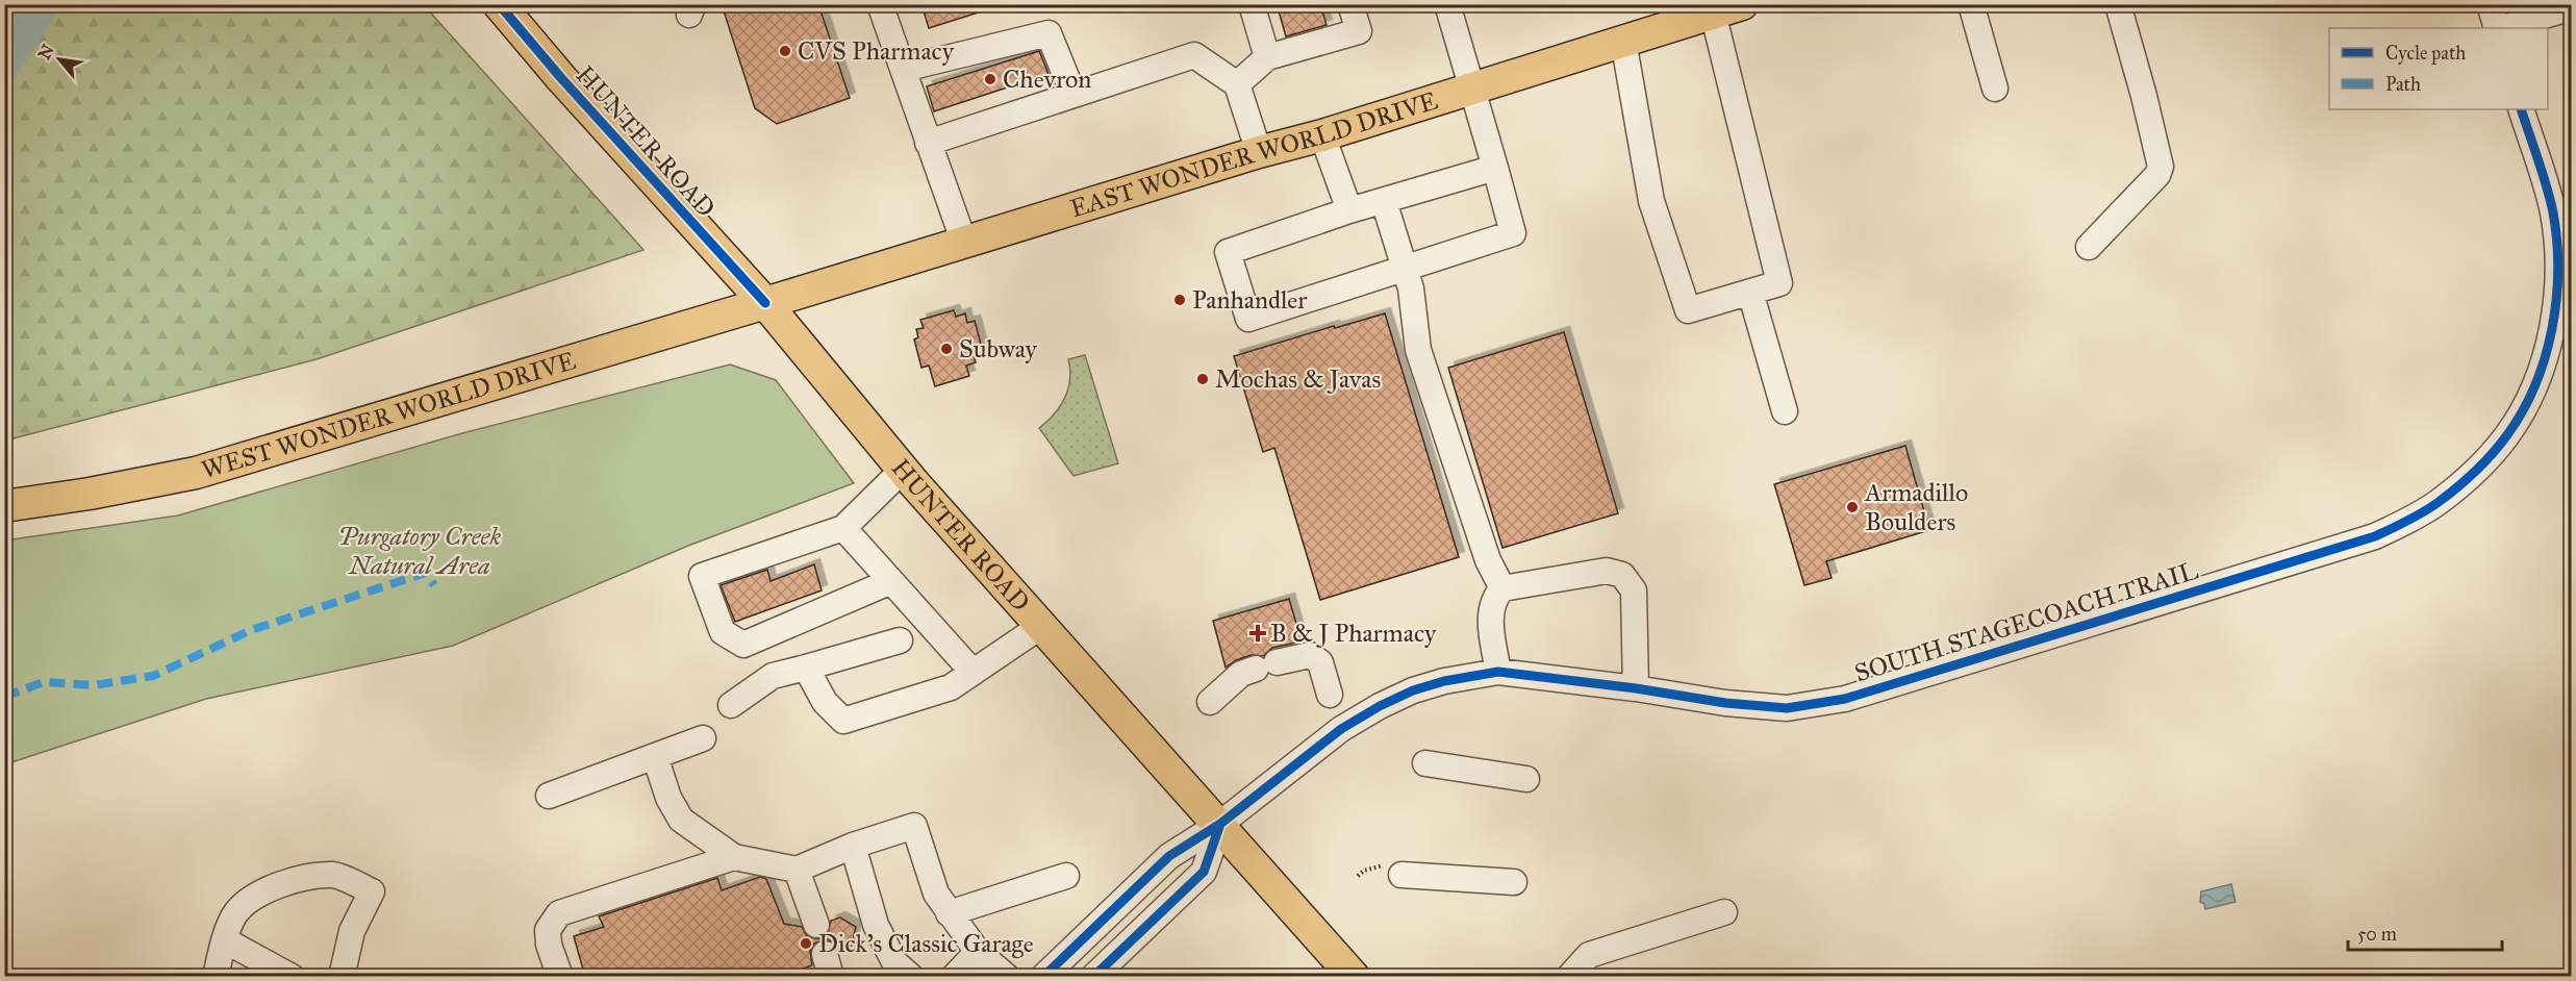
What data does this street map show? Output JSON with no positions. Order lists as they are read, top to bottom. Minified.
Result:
{"streets":{"main road":["HUNTER ROAD","EAST WONDER WORLD DRIVE","WEST WONDER WORLD DRIVE"],"street":["SOUTH STAGECOACH TRAIL"]},"crossings":[["HUNTER ROAD","EAST WONDER WORLD DRIVE"],["HUNTER ROAD","WEST WONDER WORLD DRIVE"],["HUNTER ROAD","SOUTH STAGECOACH TRAIL"],["EAST WONDER WORLD DRIVE","WEST WONDER WORLD DRIVE"]],"parks":["Purgatory Creek Natural Area"],"places":{"other":["CVS Pharmacy","Chevron","Panhandler","Subway","Mochas & Javas","Armadillo Boulders","Dick's Classic Garage"],"health":["B & J Pharmacy"]},"legend":["Cycle path","Path"],"scale_bar":"50 m","north":"top left"}
